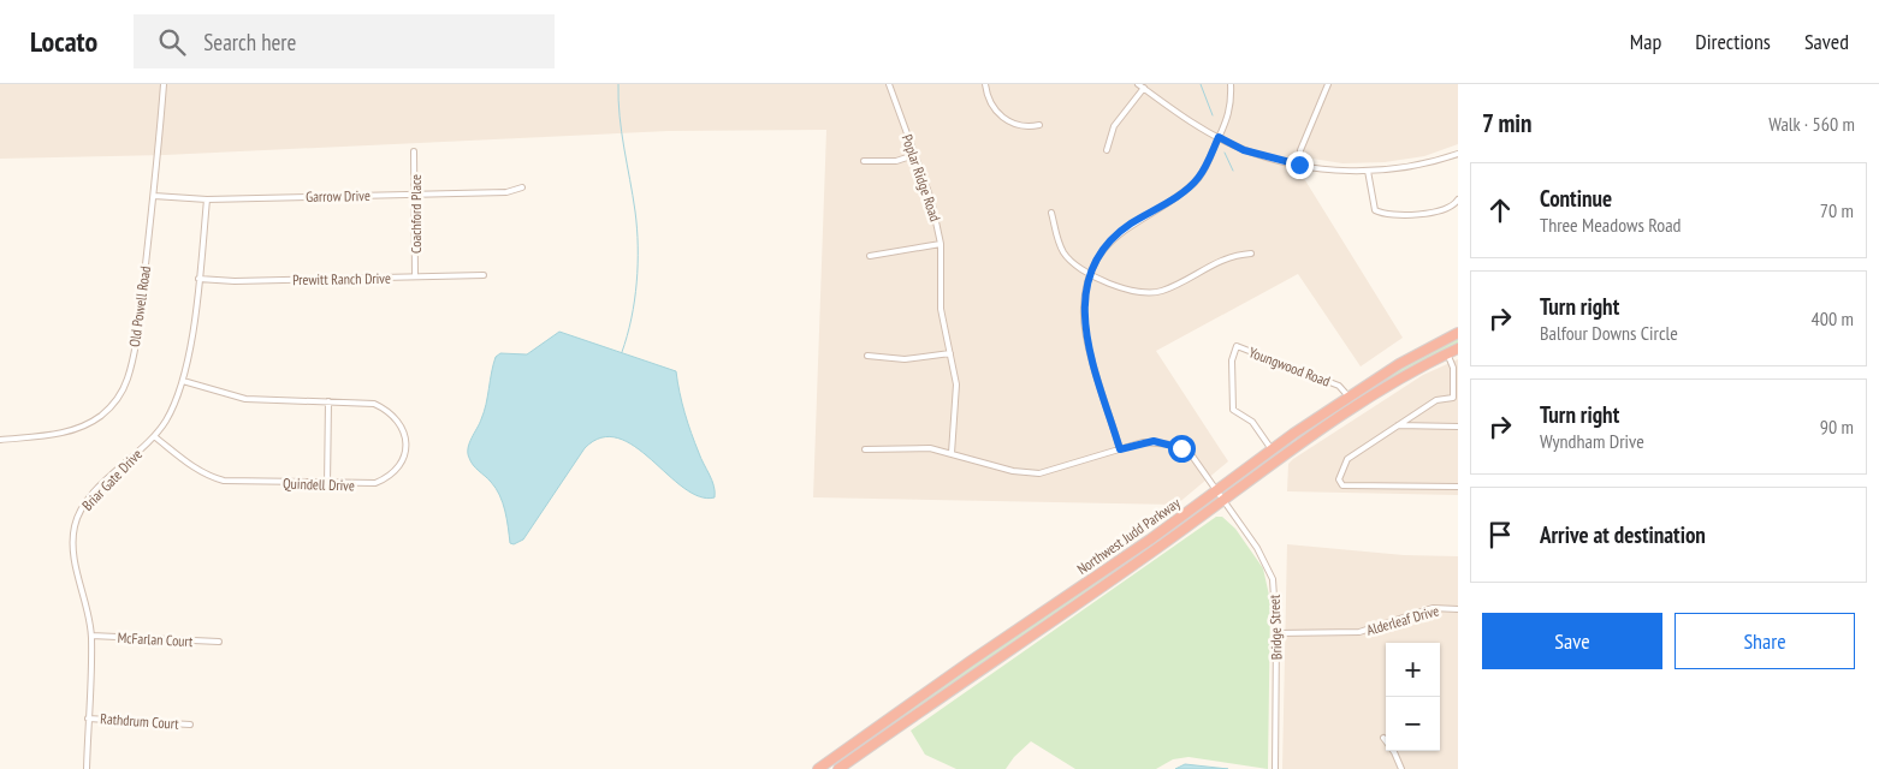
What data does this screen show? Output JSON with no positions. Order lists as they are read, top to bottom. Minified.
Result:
{"streets":{"highway":["Northwest Judd Parkway"],"street":["Poplar Ridge Road","Garrow Drive","Coachford Place","Prewitt Ranch Drive","Old Powell Road","Youngwood Road","Briar Gate Drive","Quindell Drive","Alderleaf Drive","Bridge Street","McFarlan Court","Rathdrum Court"]},"crossings":[["Poplar Ridge Road","Bridge Street"],["Garrow Drive","Coachford Place"],["Garrow Drive","Old Powell Road"],["Garrow Drive","Briar Gate Drive"],["Coachford Place","Prewitt Ranch Drive"],["Prewitt Ranch Drive","Briar Gate Drive"],["Youngwood Road","Northwest Judd Parkway"],["Briar Gate Drive","Quindell Drive"],["Briar Gate Drive","McFarlan Court"],["Briar Gate Drive","Rathdrum Court"],["Northwest Judd Parkway","Bridge Street"],["Alderleaf Drive","Bridge Street"]],"page":{"header":"Locato","search":"Search here","nav":["Map","Directions","Saved"],"heading":["7 min","Walk · 560 m"],"list":[["Continue","Three Meadows Road","70 m"],["Turn right","Balfour Downs Circle","400 m"],["Turn right","Wyndham Drive","90 m"],"Arrive at destination"],"buttons":["Save","Share"],"map_buttons":["+","−"]}}
